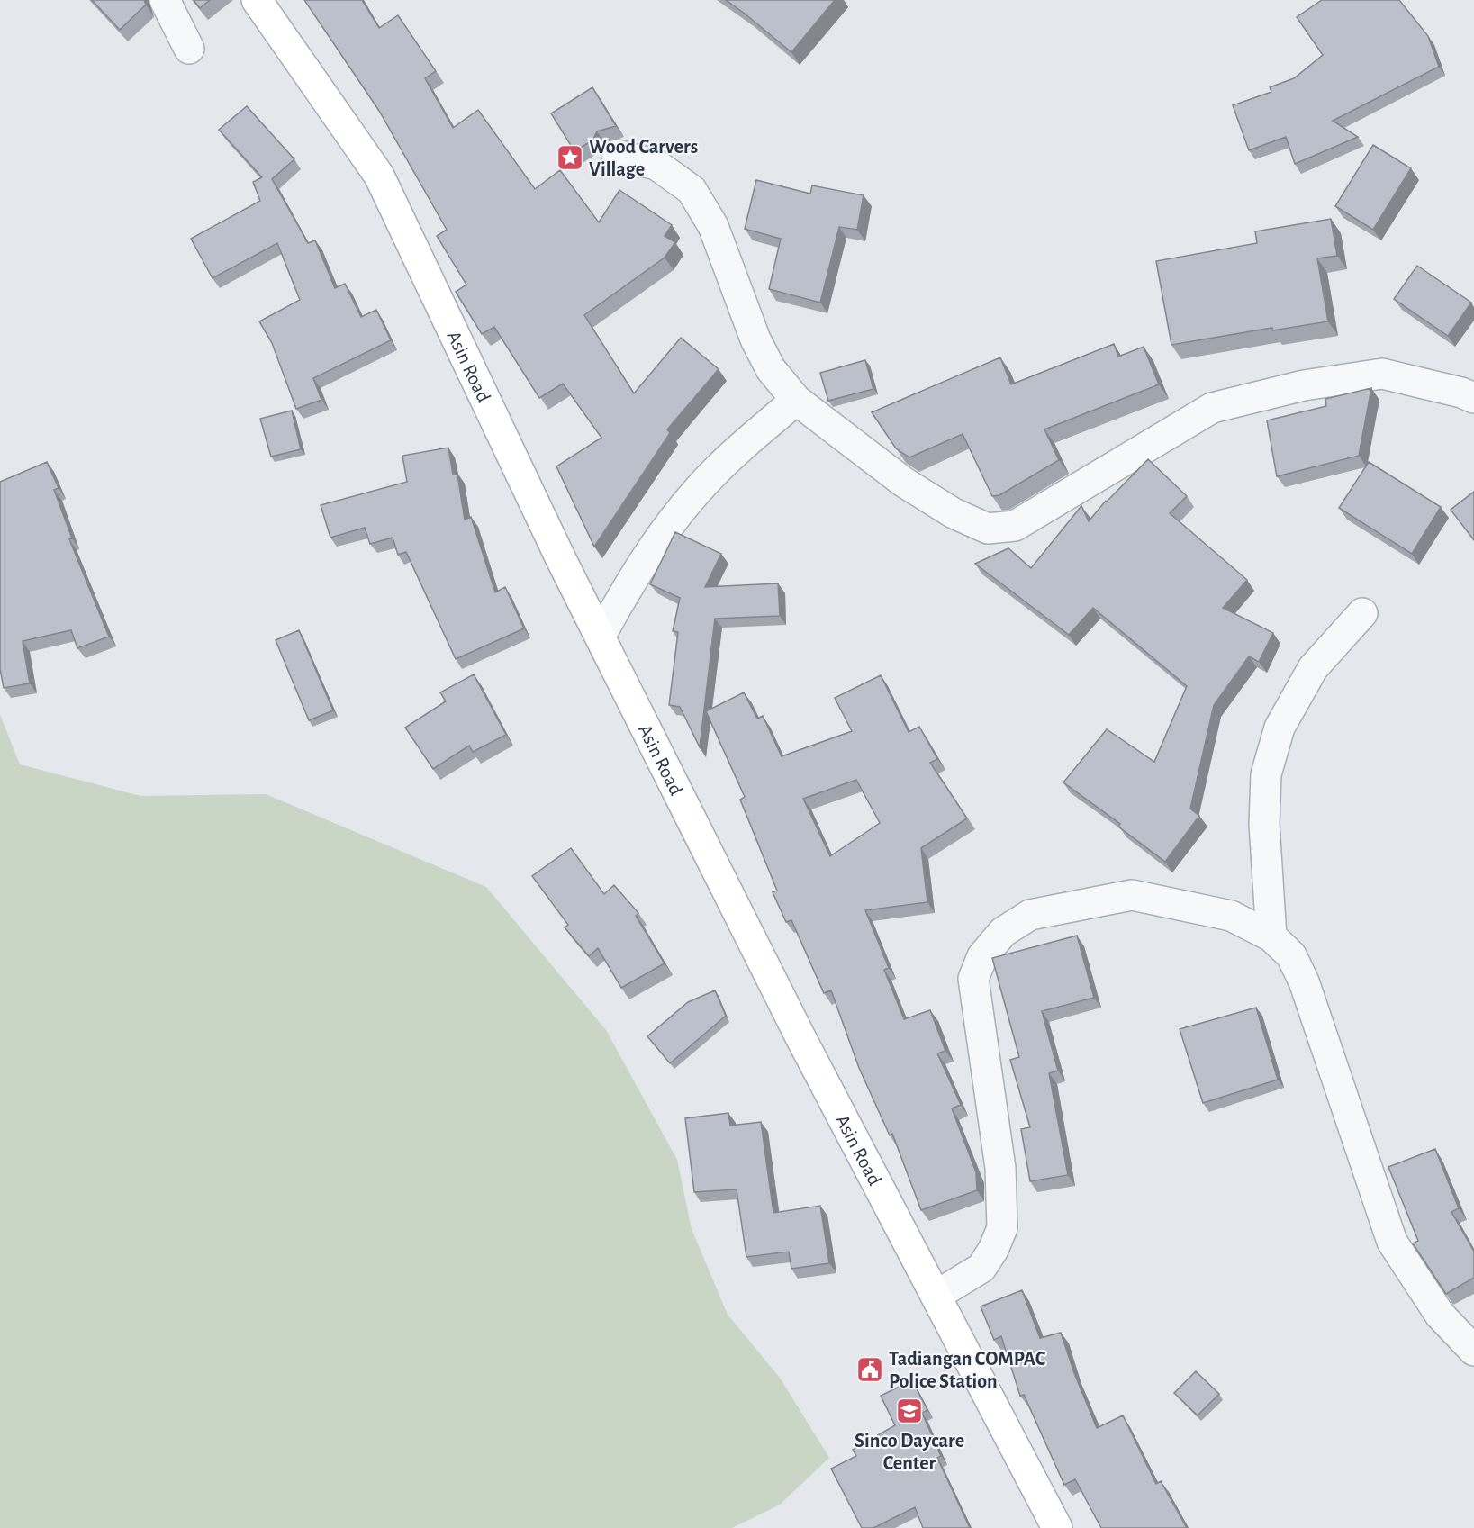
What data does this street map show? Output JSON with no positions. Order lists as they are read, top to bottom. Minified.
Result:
{"streets":{"main road":["Asin Road"]},"places":{"place":["Wood Carvers Village"],"public building":["Tadiangan COMPAC Police Station"],"school or university":["Sinco Daycare Center"]}}
